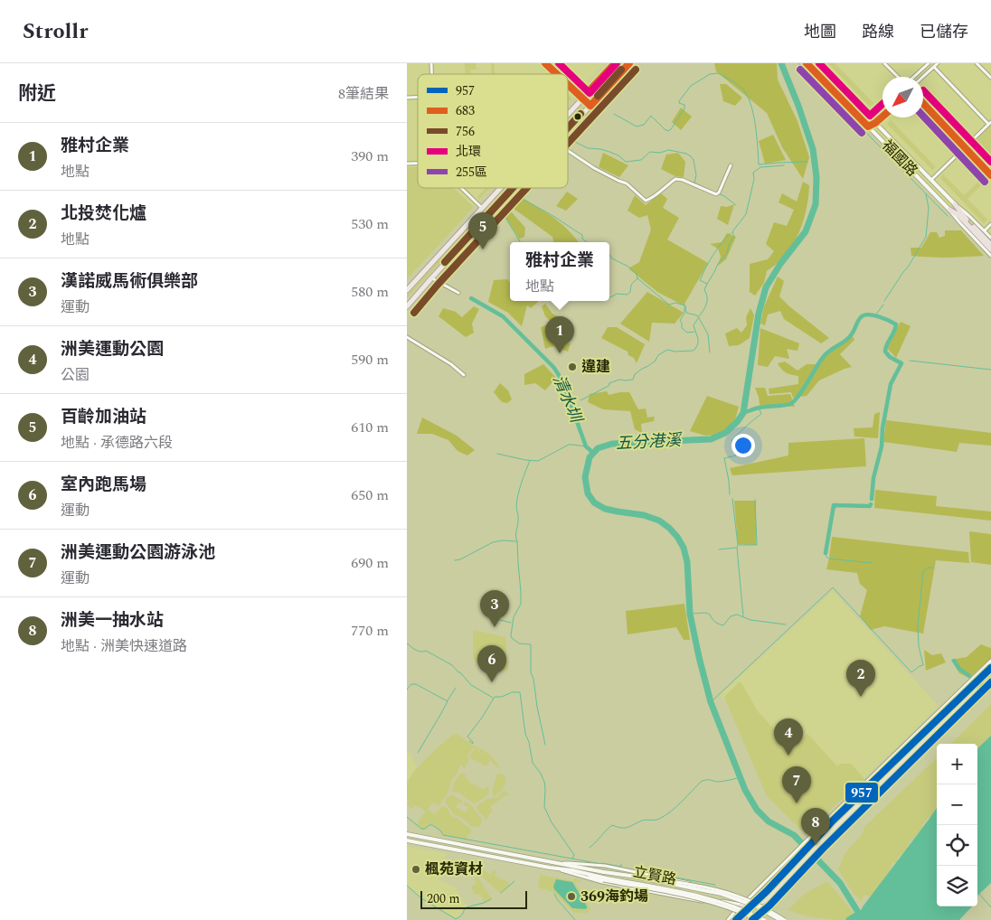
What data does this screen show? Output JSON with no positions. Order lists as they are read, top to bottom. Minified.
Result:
{"streets":{"street":["福國路","立賢路"]},"water":["清水圳","五分港溪"],"places":["違建","楓苑資材","369海釣場"],"lines":["transit line 683","transit line 北環","transit line 756","transit line 255區","transit line 957"],"legend":["957","683","756","北環","255區"],"scale_bar":"200 m","north":"bottom left","page":{"header":"Strollr","nav":["地圖","路線","已儲存"],"heading":["附近","8筆結果"],"list":[{"mark":"1","name":"雅村企業","note":"地點","value":"390 m"},{"mark":"2","name":"北投焚化爐","note":"地點","value":"530 m"},{"mark":"3","name":"漢諾威馬術俱樂部","note":"運動","value":"580 m"},{"mark":"4","name":"洲美運動公園","note":"公園","value":"590 m"},{"mark":"5","name":"百齡加油站","note":"地點 · 承德路六段","value":"610 m"},{"mark":"6","name":"室內跑馬場","note":"運動","value":"650 m"},{"mark":"7","name":"洲美運動公園游泳池","note":"運動","value":"690 m"},{"mark":"8","name":"洲美一抽水站","note":"地點 · 洲美快速道路","value":"770 m"}],"pins":["5","1","3","6","2","4","7","8"],"popup":["雅村企業","地點"],"map_buttons":["+","−"],"scale":"200 m"}}
